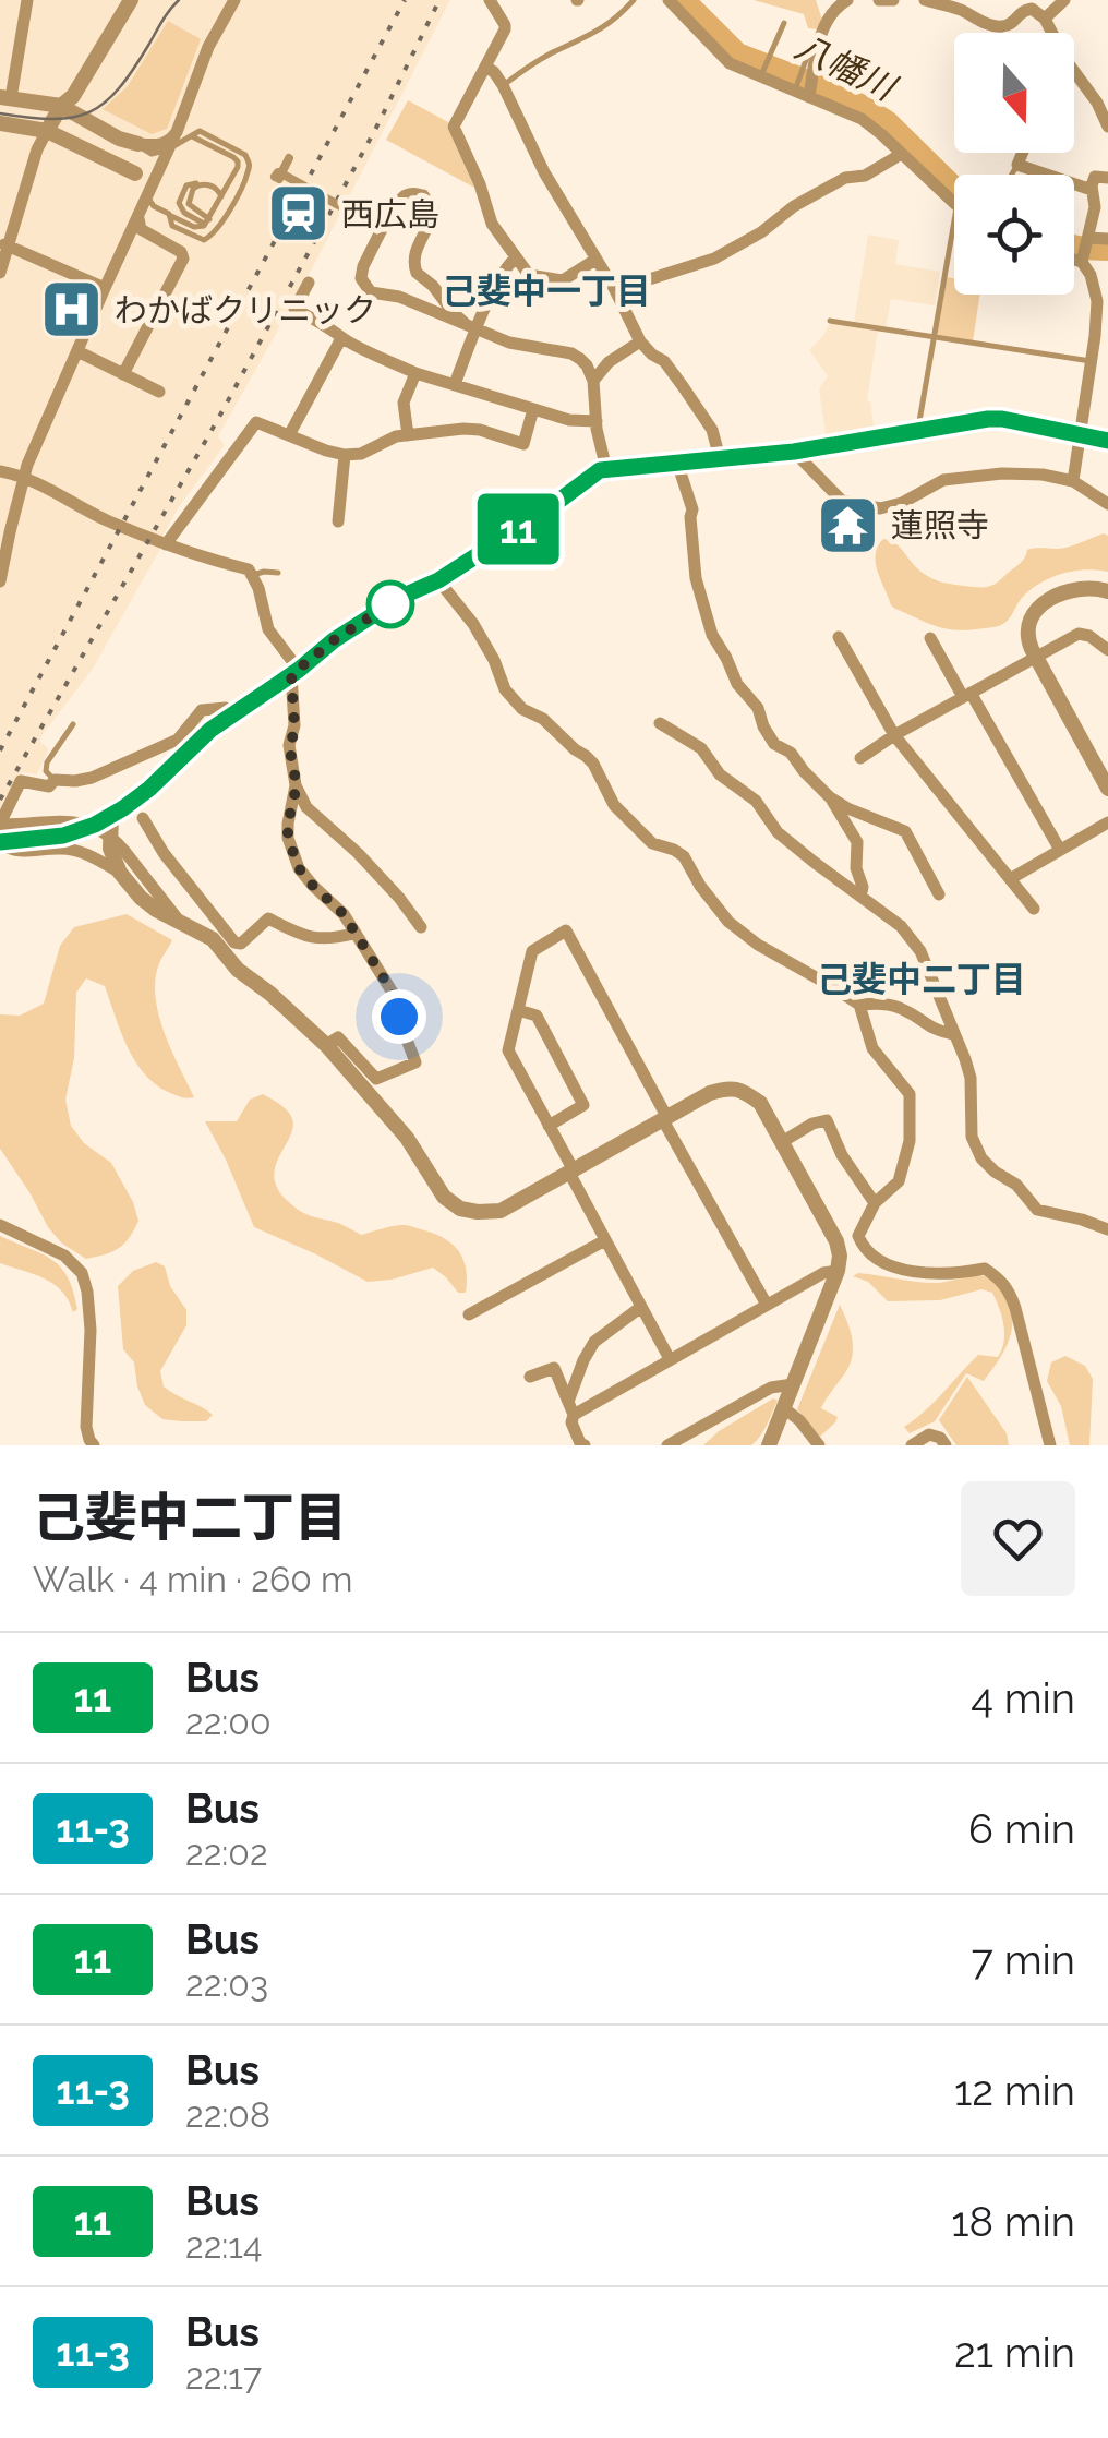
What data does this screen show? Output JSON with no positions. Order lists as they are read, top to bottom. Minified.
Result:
{"districts":["己斐中一丁目","己斐中二丁目"],"water":["八幡川"],"places":{"station":["西広島"],"hospital":["わかばクリニック"],"temple":["蓮照寺"]},"lines":["bus line 11"],"north":"bottom","page":{"on_map":"11","heading":["己斐中二丁目","Walk · 4 min · 260 m"],"list":[{"mark":"11","name":"Bus","note":"22:00","value":"4 min"},{"mark":"11-3","name":"Bus","note":"22:02","value":"6 min"},{"mark":"11","name":"Bus","note":"22:03","value":"7 min"},{"mark":"11-3","name":"Bus","note":"22:08","value":"12 min"},{"mark":"11","name":"Bus","note":"22:14","value":"18 min"},{"mark":"11-3","name":"Bus","note":"22:17","value":"21 min"}]}}
